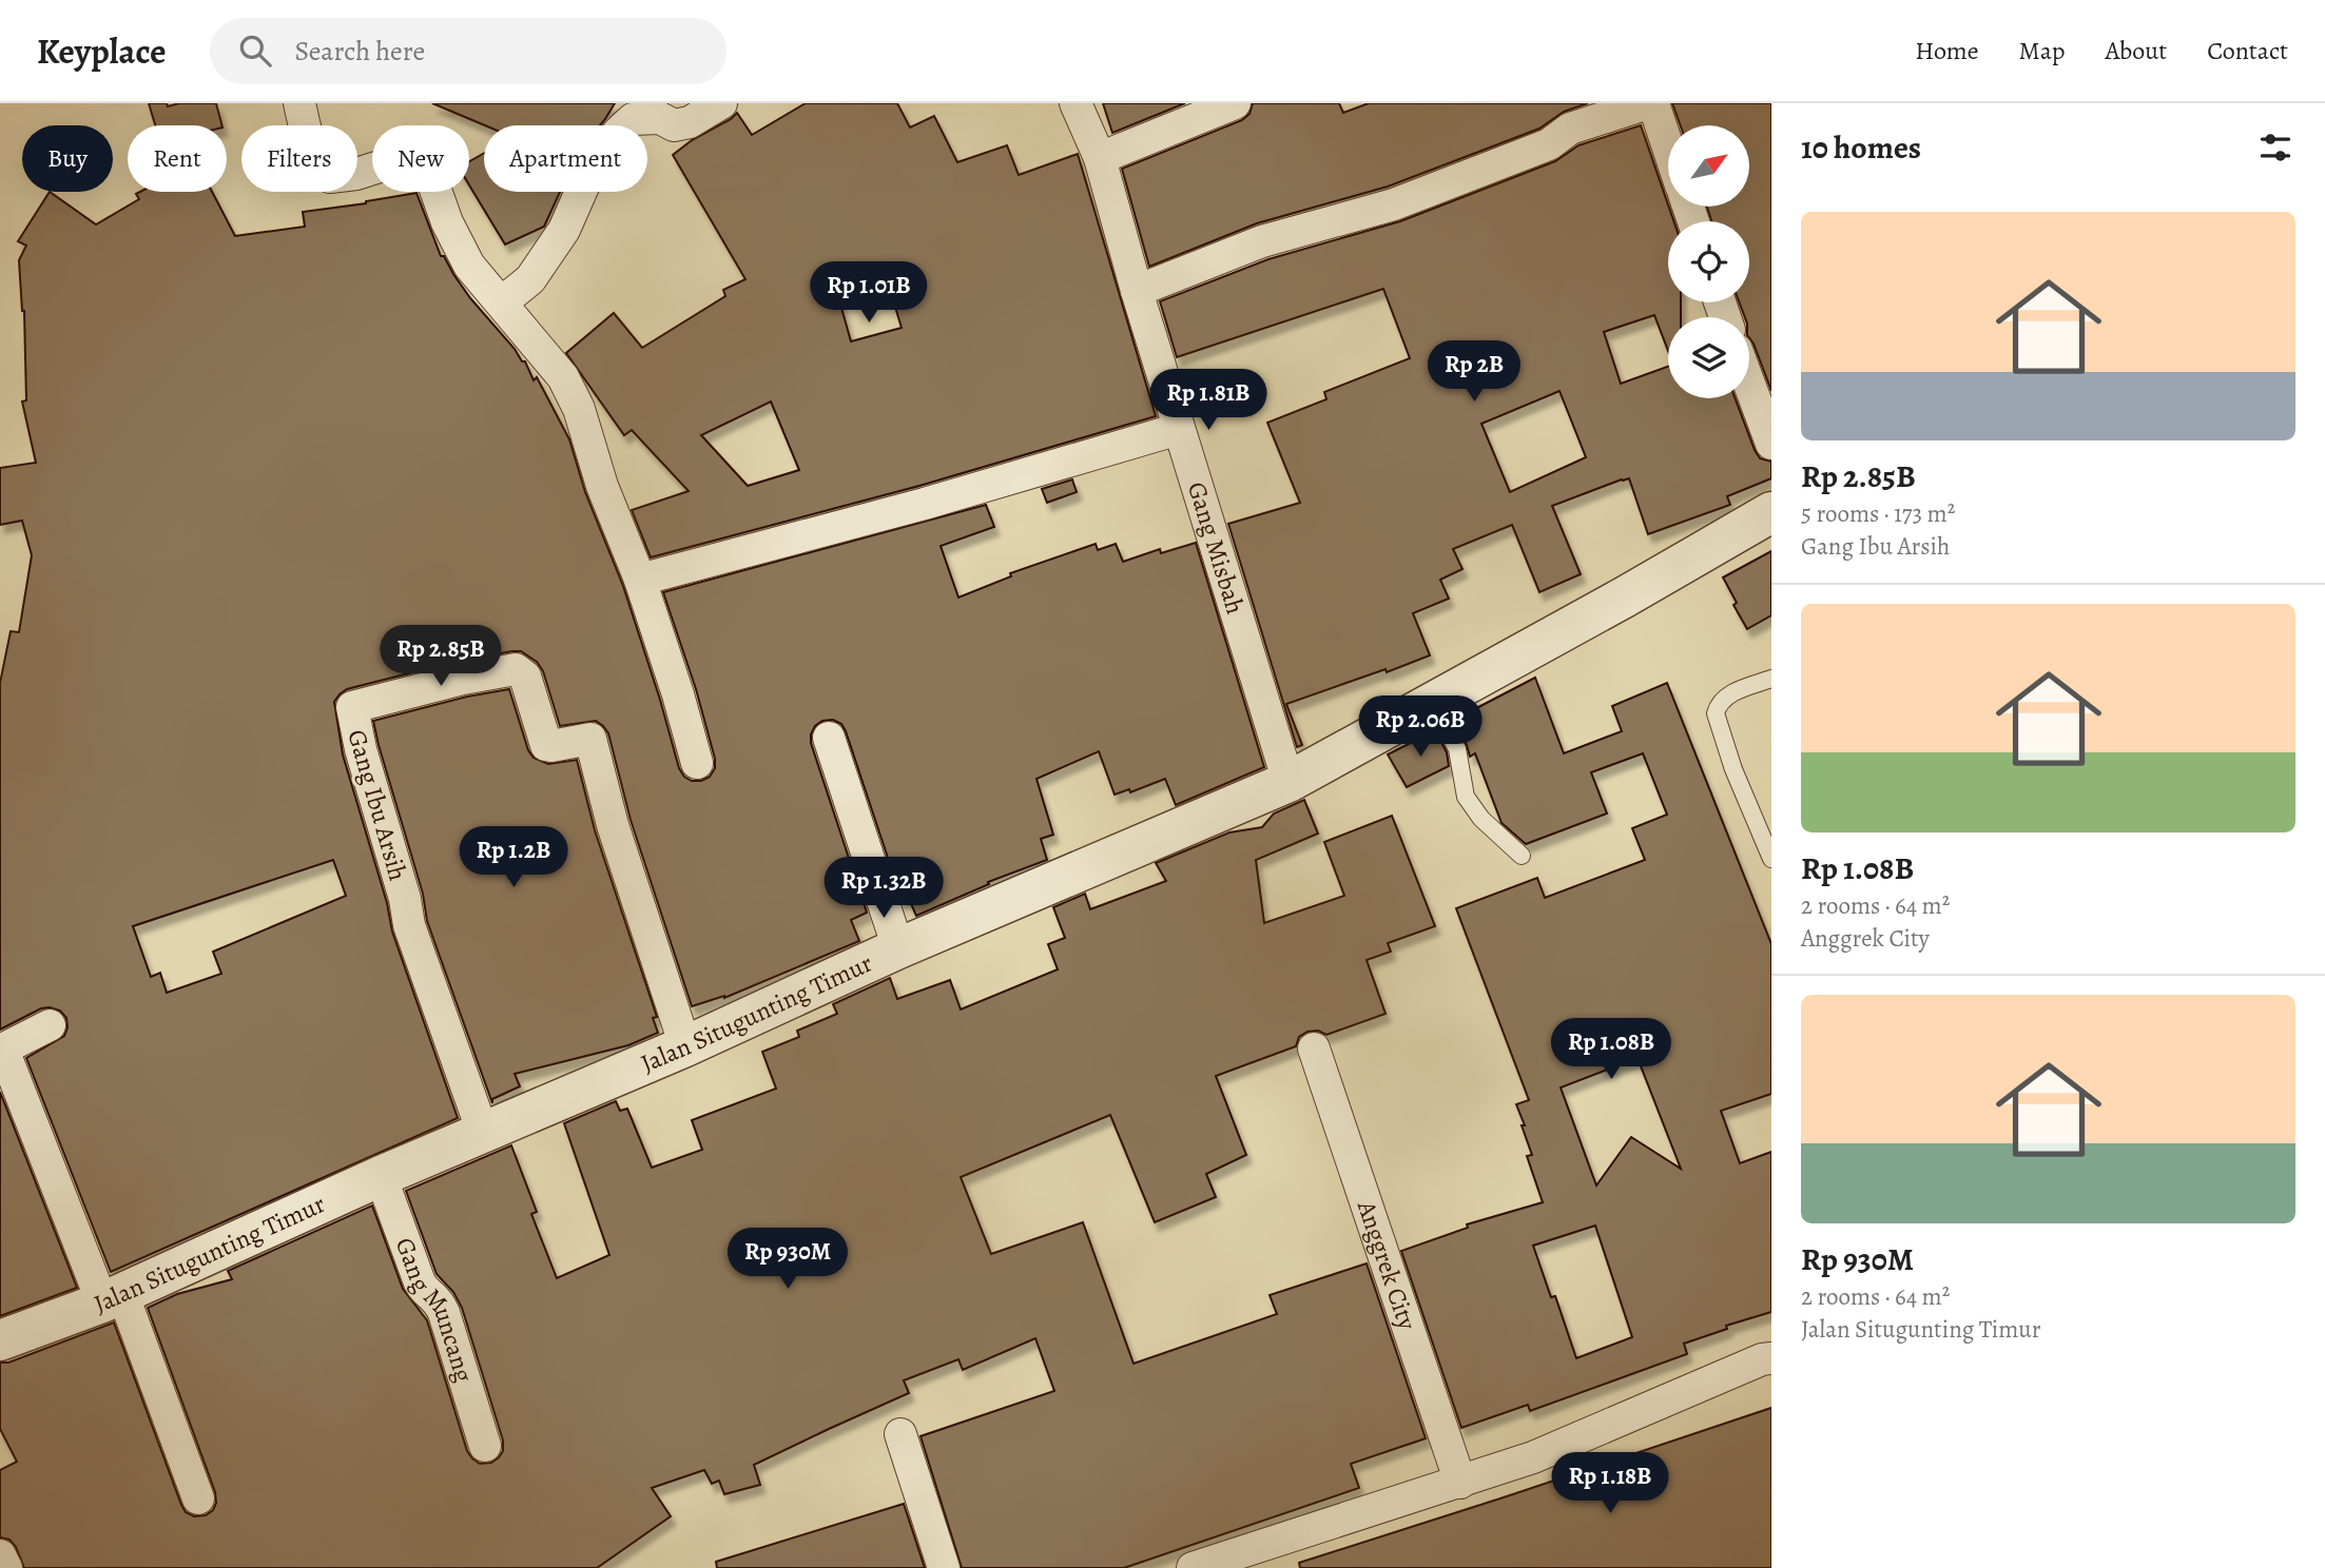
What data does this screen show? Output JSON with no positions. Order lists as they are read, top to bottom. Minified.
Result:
{"streets":{"street":["Gang Misbah","Gang Ibu Arsih","Jalan Situgunting Timur","Anggrek City","Gang Muncang"]},"crossings":[["Gang Misbah","Jalan Situgunting Timur"],["Gang Ibu Arsih","Jalan Situgunting Timur"],["Jalan Situgunting Timur","Gang Muncang"]],"north":"top right","page":{"header":"Keyplace","search":"Search here","nav":["Home","Map","About","Contact"],"heading":"10 homes","chip":["Buy","Rent","Filters","New","Apartment"],"list":[{"name":"Rp 2.85B","note":"5 rooms · 173 m² · Gang Ibu Arsih"},{"name":"Rp 1.08B","note":"2 rooms · 64 m² · Anggrek City"},{"name":"Rp 930M","note":"2 rooms · 64 m² · Jalan Situgunting Timur"}],"price":["Rp 1.01B","Rp 2B","Rp 1.81B","Rp 2.85B","Rp 2.06B","Rp 1.2B","Rp 1.32B","Rp 1.08B","Rp 930M","Rp 1.18B"]}}
